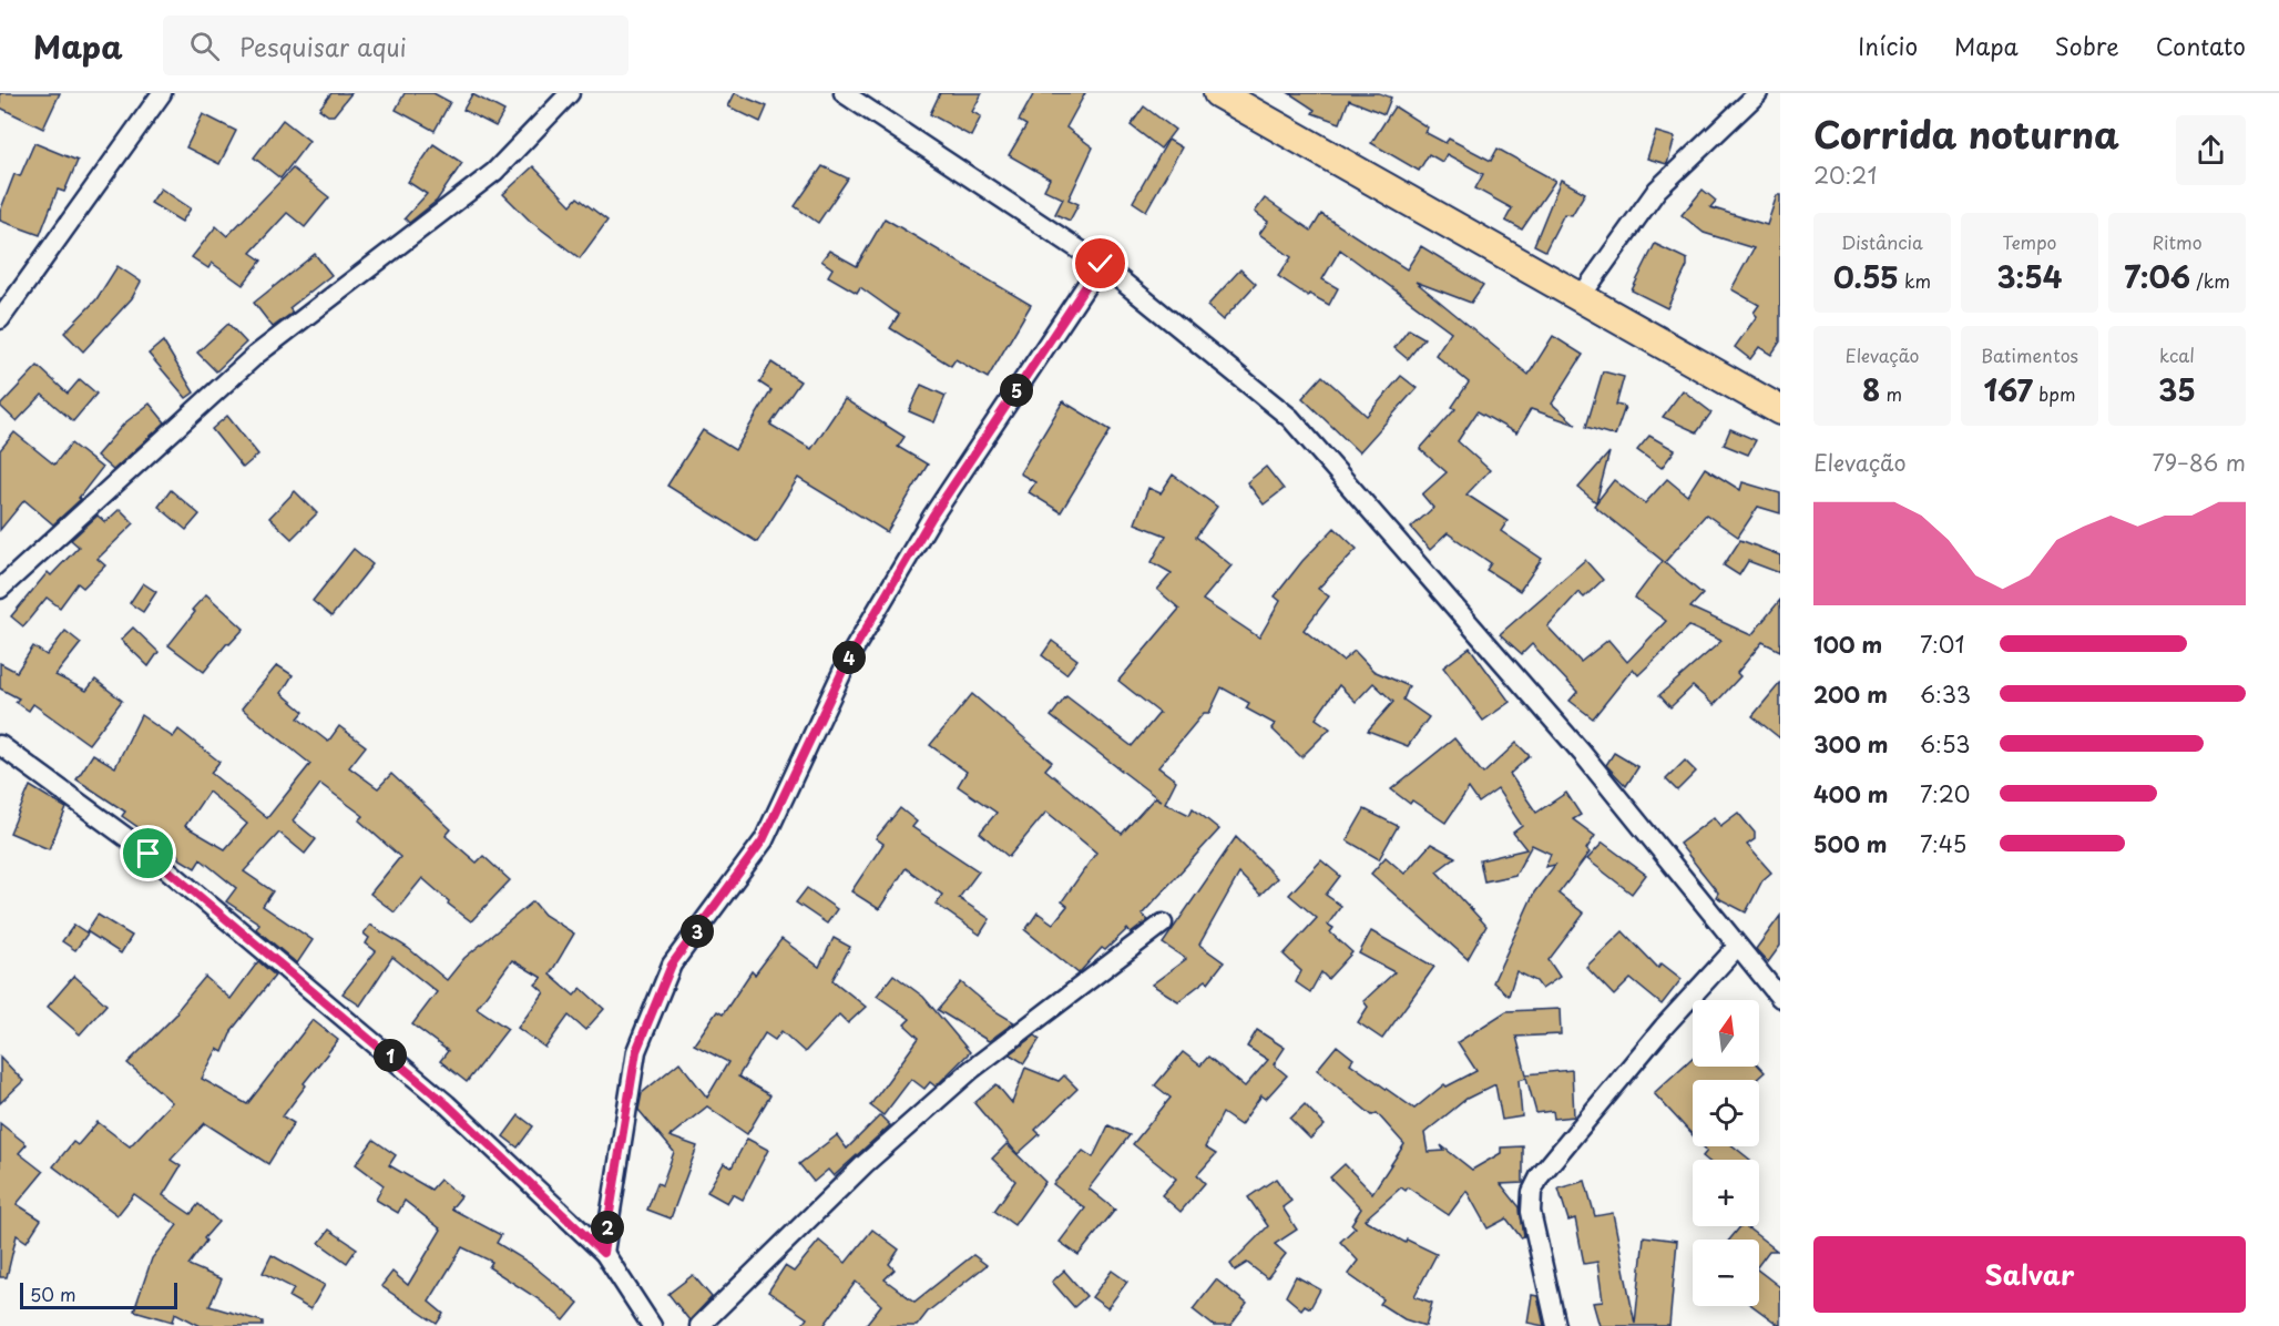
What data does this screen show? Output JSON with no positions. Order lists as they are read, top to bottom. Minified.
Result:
{"scale_bar":"50 m","north":"top","page":{"header":"Mapa","search":"Pesquisar aqui","nav":["Início","Mapa","Sobre","Contato"],"heading":["Corrida noturna","20:21"],"stats":[["Distância","0.55 km"],["Tempo","3:54"],["Ritmo","7:06 /km"],["Elevação","8 m"],["Batimentos","167 bpm"],["kcal","35"]],"pins":["5","4","3","1","2"],"chart":["Elevação","79–86 m"],"list":[{"name":"100 m","note":"7:01"},{"name":"200 m","note":"6:33"},{"name":"300 m","note":"6:53"},{"name":"400 m","note":"7:20"},{"name":"500 m","note":"7:45"}],"map_buttons":["+","−"],"buttons":"Salvar","scale":"50 m"}}
